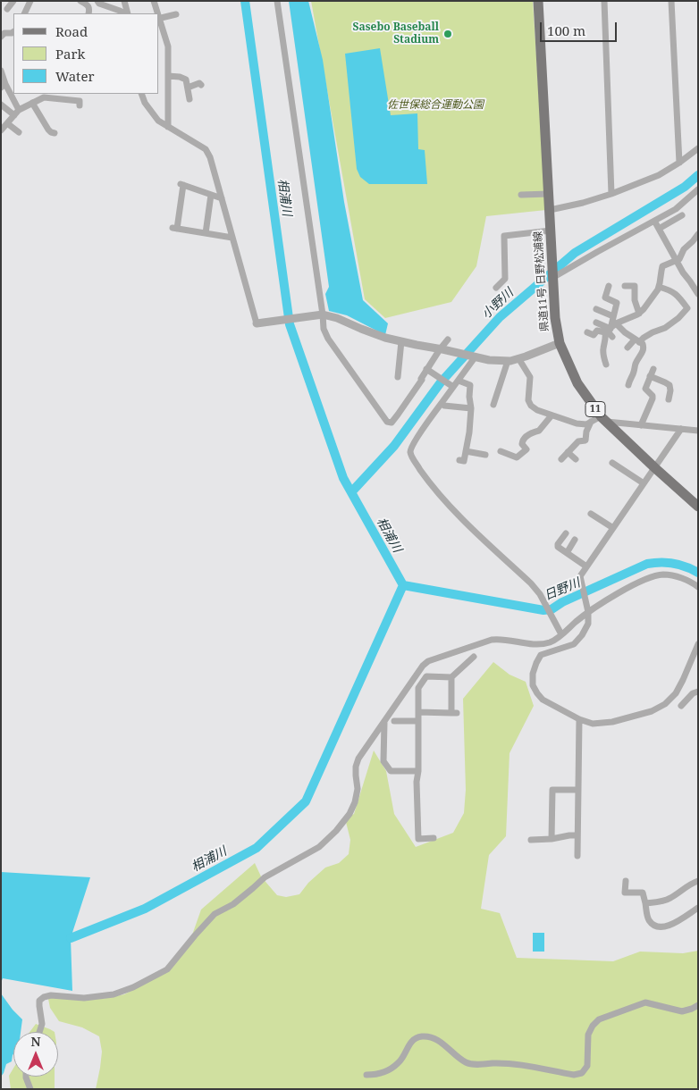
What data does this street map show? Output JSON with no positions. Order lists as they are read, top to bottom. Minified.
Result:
{"streets":{"main road":["県道11号 日野松浦線","11"]},"water":["相浦川","小野川","日野川"],"parks":["佐世保総合運動公園"],"places":["Sasebo Baseball Stadium"],"legend":["Road","Park","Water"],"scale_bar":"100 m","north":"top"}
